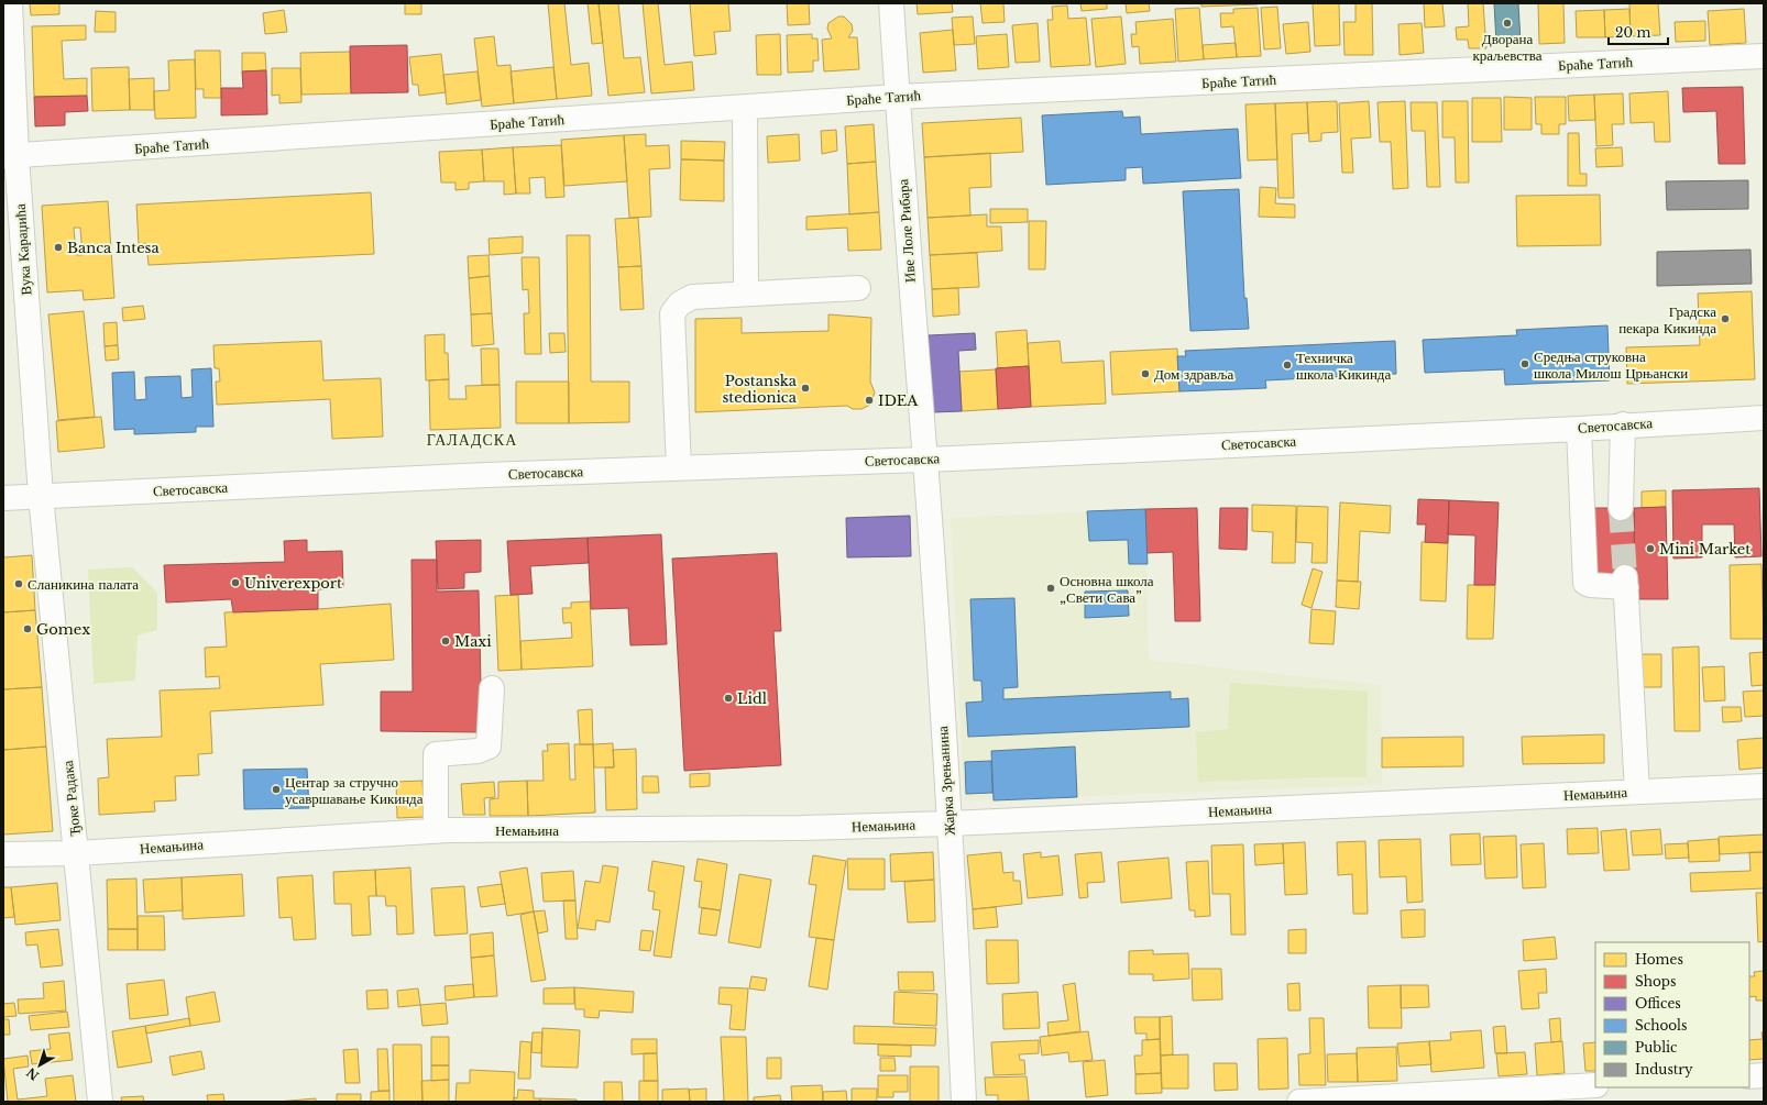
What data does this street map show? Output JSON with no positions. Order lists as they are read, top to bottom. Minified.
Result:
{"streets":{"street":["Браће Татић","Иве Лоле Рибара","Вука Караџића","Светосавска","Жарка Зрењанина","Немањина","Ђоке Радака"]},"crossings":[["Браће Татић","Иве Лоле Рибара"],["Браће Татић","Вука Караџића"],["Иве Лоле Рибара","Светосавска"],["Иве Лоле Рибара","Жарка Зрењанина"],["Вука Караџића","Светосавска"],["Вука Караџића","Ђоке Радака"],["Светосавска","Жарка Зрењанина"],["Светосавска","Ђоке Радака"],["Жарка Зрењанина","Немањина"],["Немањина","Ђоке Радака"]],"districts":["ГАЛАДСКА"],"places":["Дворана краљевства","Banca Intesa","Градска пекара Кикинда","Средња струковна школа Милош Црњански","Техничка школа Кикинда","Дом здравља","Postanska stedionica","IDEA","Mini Market","Univerexport","Сланикина палата","Основна школа „Свети Сава”","Gomex","Maxi","Lidl","Центар за стручно усавршавање Кикинда"],"legend":["Homes","Shops","Offices","Schools","Public","Industry"],"scale_bar":"20 m","north":"bottom left"}
